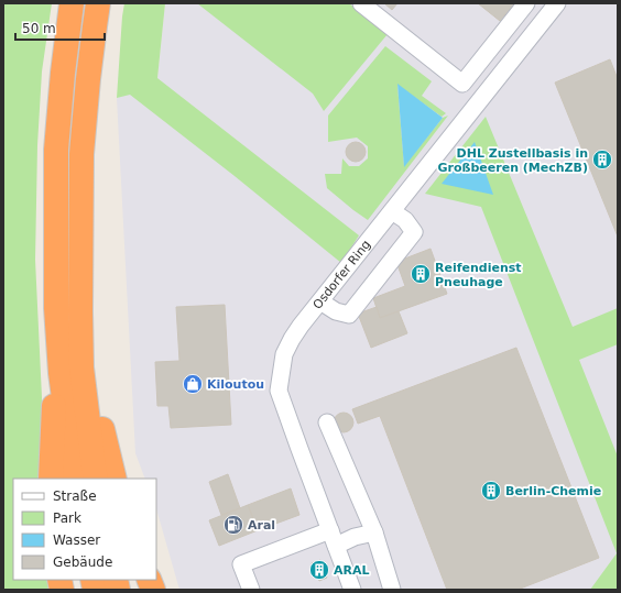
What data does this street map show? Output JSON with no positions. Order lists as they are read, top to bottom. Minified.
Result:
{"streets":{"street":["Osdorfer Ring"]},"places":{"building":["DHL Zustellbasis in Großbeeren (MechZB)","Reifendienst Pneuhage","Berlin-Chemie","ARAL"],"shop":["Kiloutou"],"fuel station":["Aral"]},"legend":["Straße","Park","Wasser","Gebäude"],"scale_bar":"50 m"}
